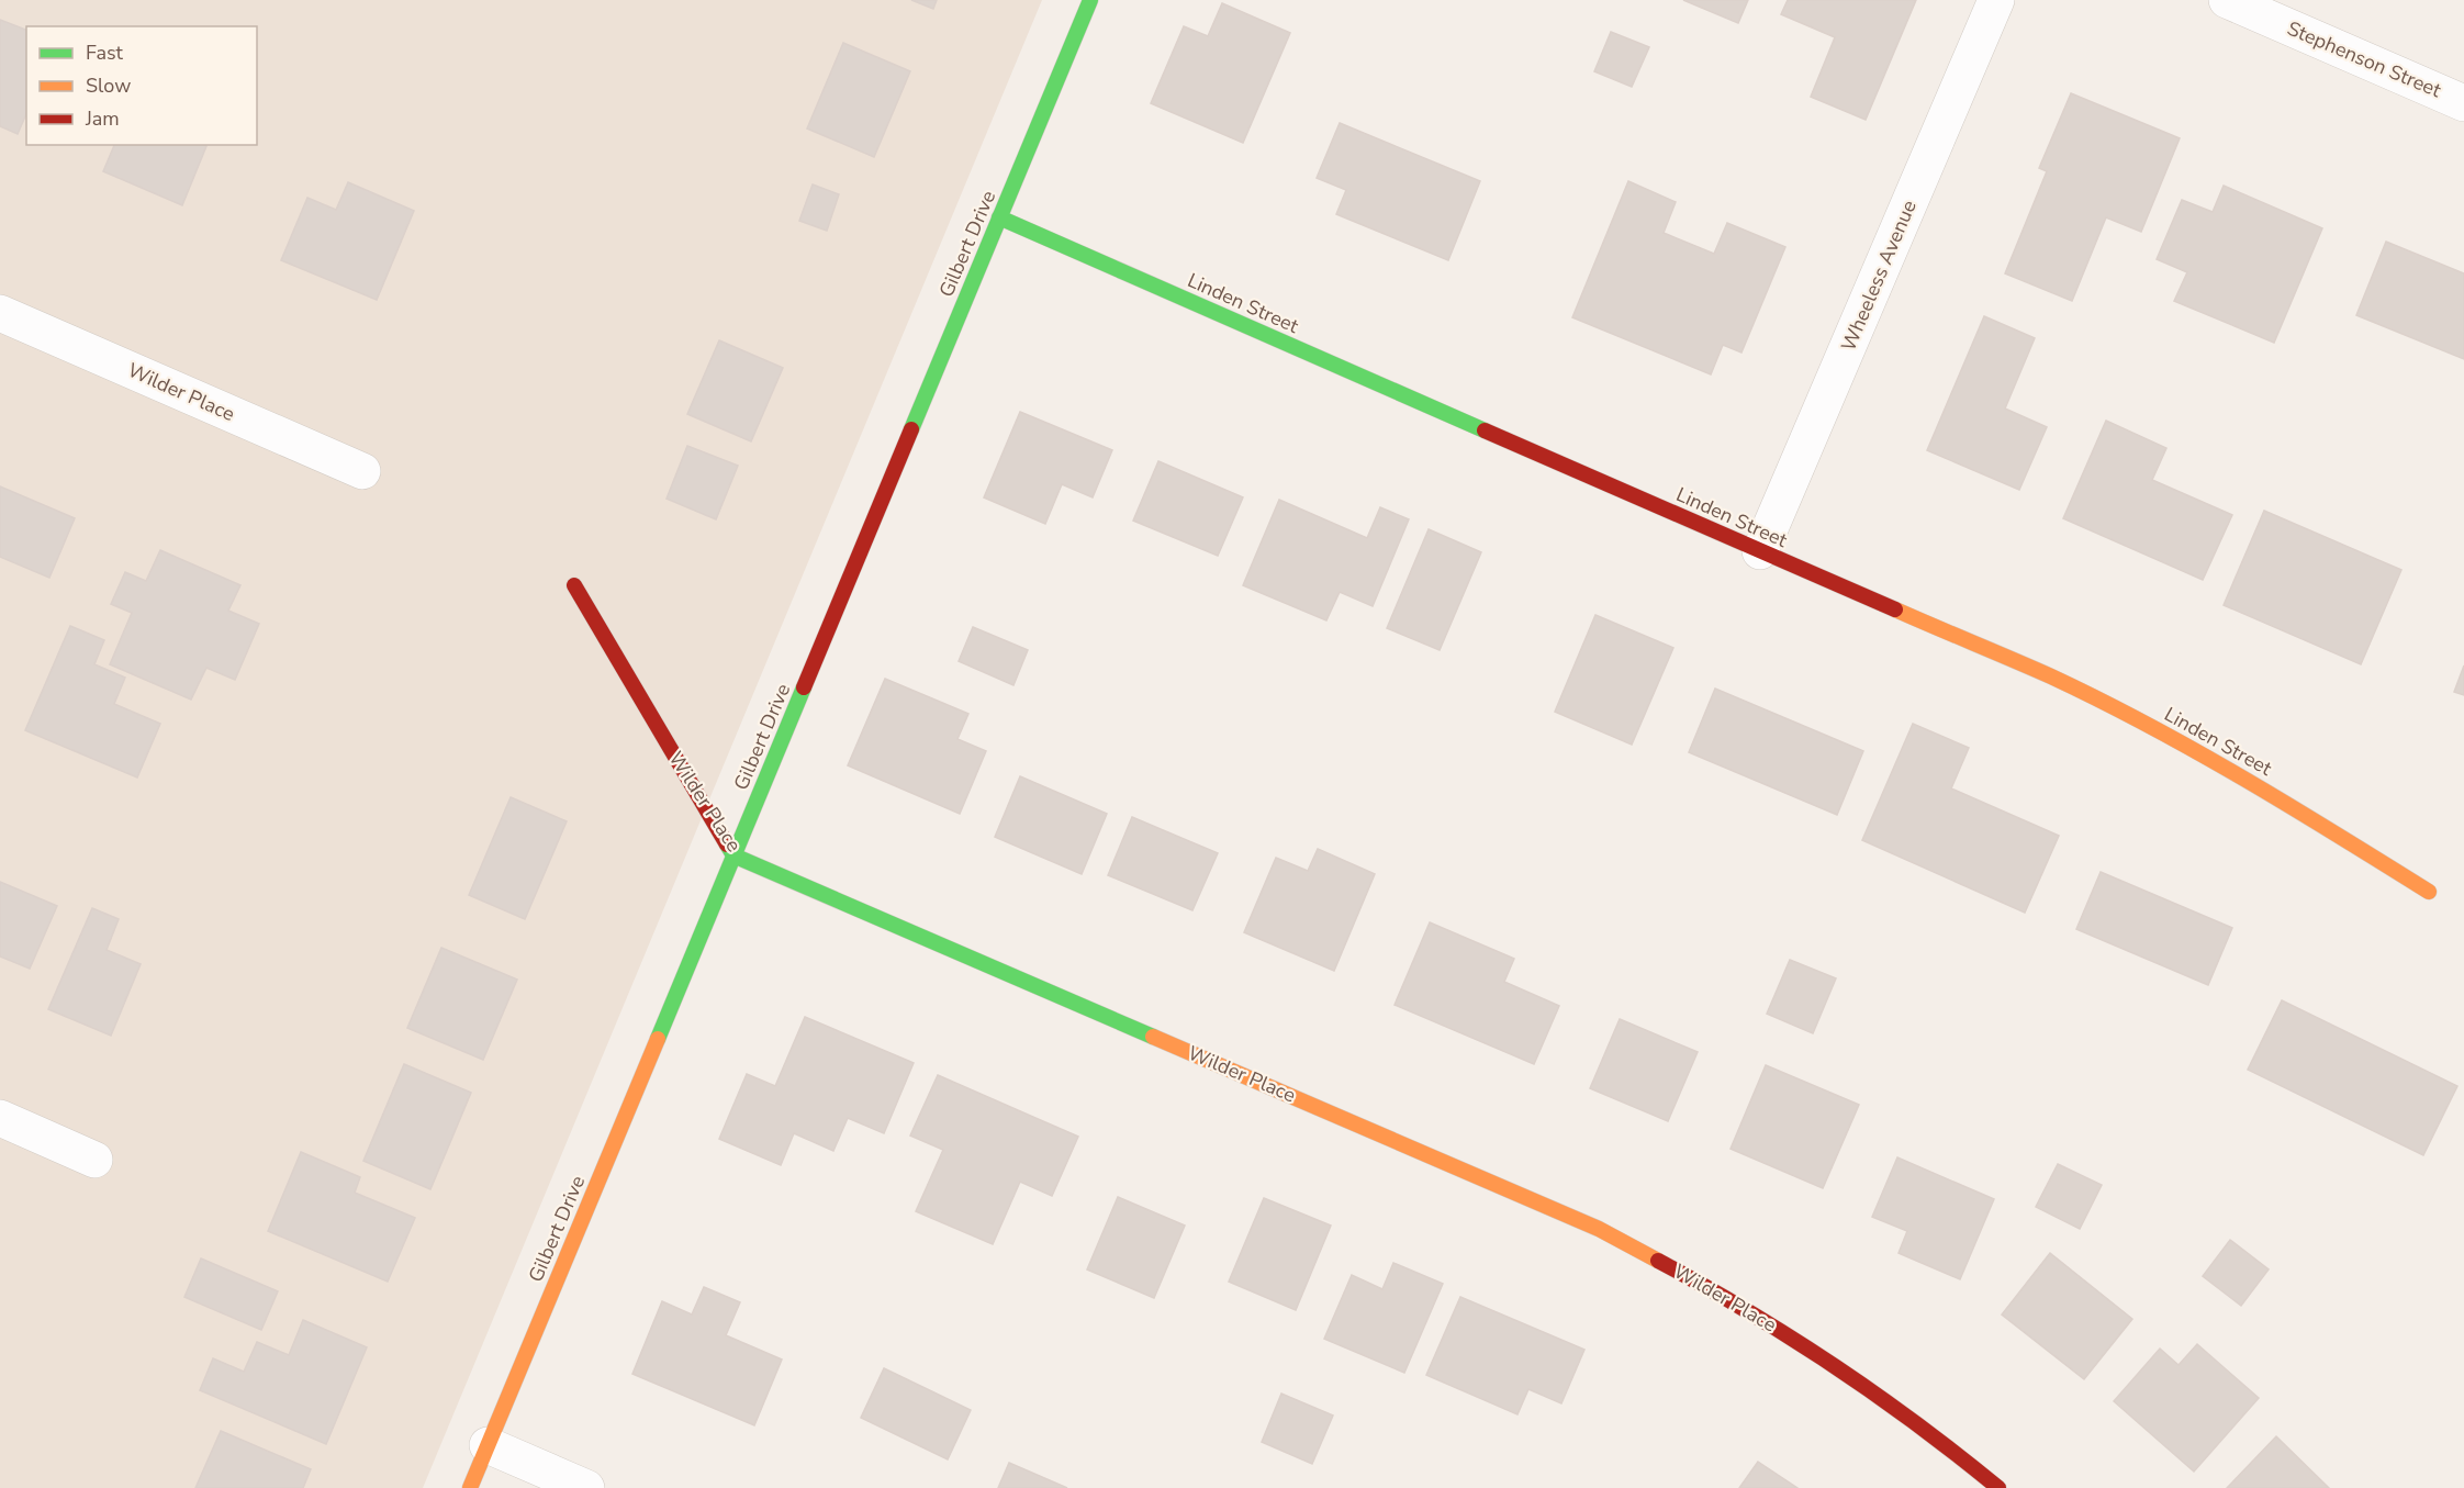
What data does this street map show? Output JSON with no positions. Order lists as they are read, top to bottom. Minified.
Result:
{"streets":{"street":["Stephenson Street","Gilbert Drive","Wheeless Avenue","Linden Street","Wilder Place"]},"crossings":[["Gilbert Drive","Linden Street"],["Gilbert Drive","Wilder Place"],["Wheeless Avenue","Linden Street"]],"legend":["Fast","Slow","Jam"]}
